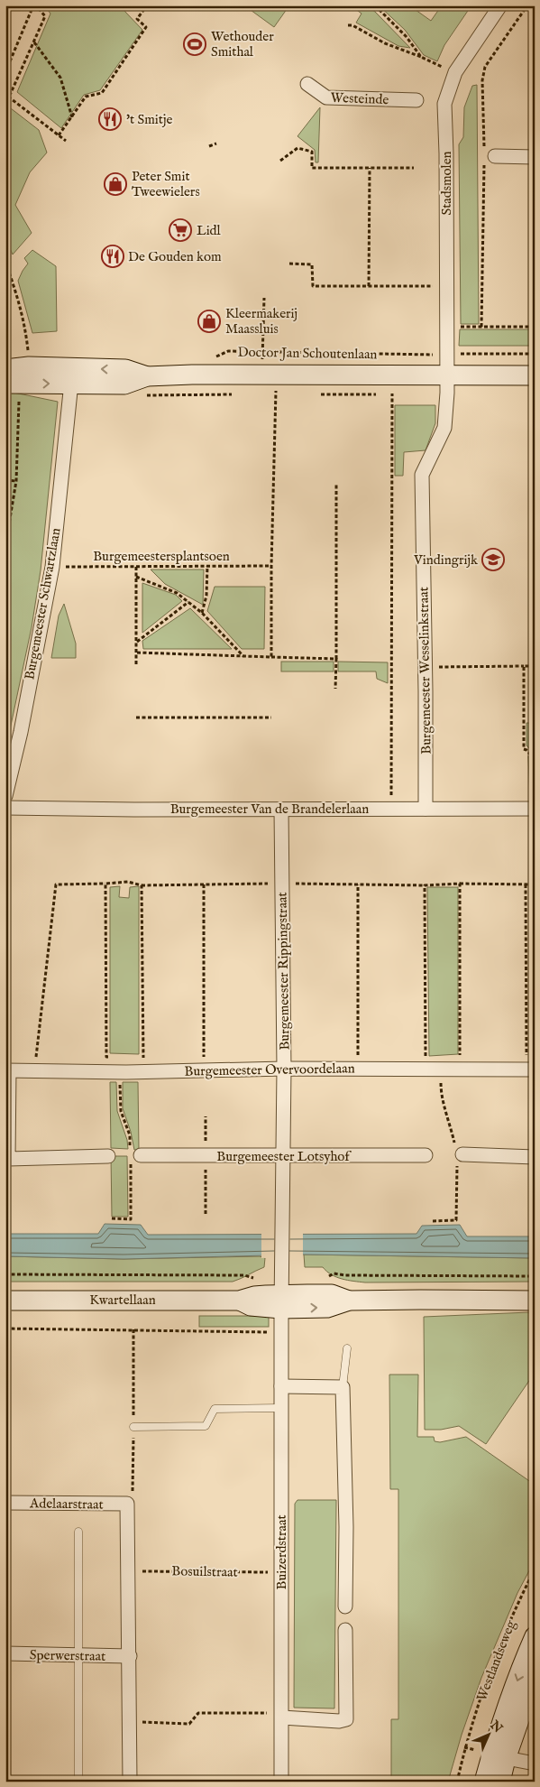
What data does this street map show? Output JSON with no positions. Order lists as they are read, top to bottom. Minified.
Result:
{"streets":{"street":["Westeinde","Stadsmolen","Doctor Jan Schoutenlaan","Burgemeester Schwartzlaan","Burgemeester Wesselinkstraat","Burgemeester Van de Brandelerlaan","Burgemeester Rippingstraat","Burgemeester Overvoordelaan","Burgemeester Lotsyhof","Kwartellaan","Adelaarstraat","Buizerdstraat","Sperwerstraat","Westlandseweg"],"path":["Burgemeestersplantsoen","Bosuilstraat"]},"crossings":[["Stadsmolen","Doctor Jan Schoutenlaan"],["Stadsmolen","Burgemeester Wesselinkstraat"],["Doctor Jan Schoutenlaan","Burgemeester Schwartzlaan"],["Doctor Jan Schoutenlaan","Burgemeester Wesselinkstraat"],["Burgemeestersplantsoen","Burgemeester Schwartzlaan"],["Burgemeester Wesselinkstraat","Burgemeester Van de Brandelerlaan"],["Burgemeester Van de Brandelerlaan","Burgemeester Rippingstraat"],["Burgemeester Rippingstraat","Burgemeester Overvoordelaan"],["Burgemeester Rippingstraat","Burgemeester Lotsyhof"],["Burgemeester Rippingstraat","Kwartellaan"],["Burgemeester Rippingstraat","Buizerdstraat"],["Kwartellaan","Buizerdstraat"],["Adelaarstraat","Bosuilstraat"],["Buizerdstraat","Bosuilstraat"]],"places":{"sports":["Wethouder Smithal"],"restaurant":["'t Smitje","De Gouden kom"],"shop":["Peter Smit Tweewielers","Kleermakerij Maassluis"],"supermarket":["Lidl"],"school or university":["Vindingrijk"]},"north":"top right"}
